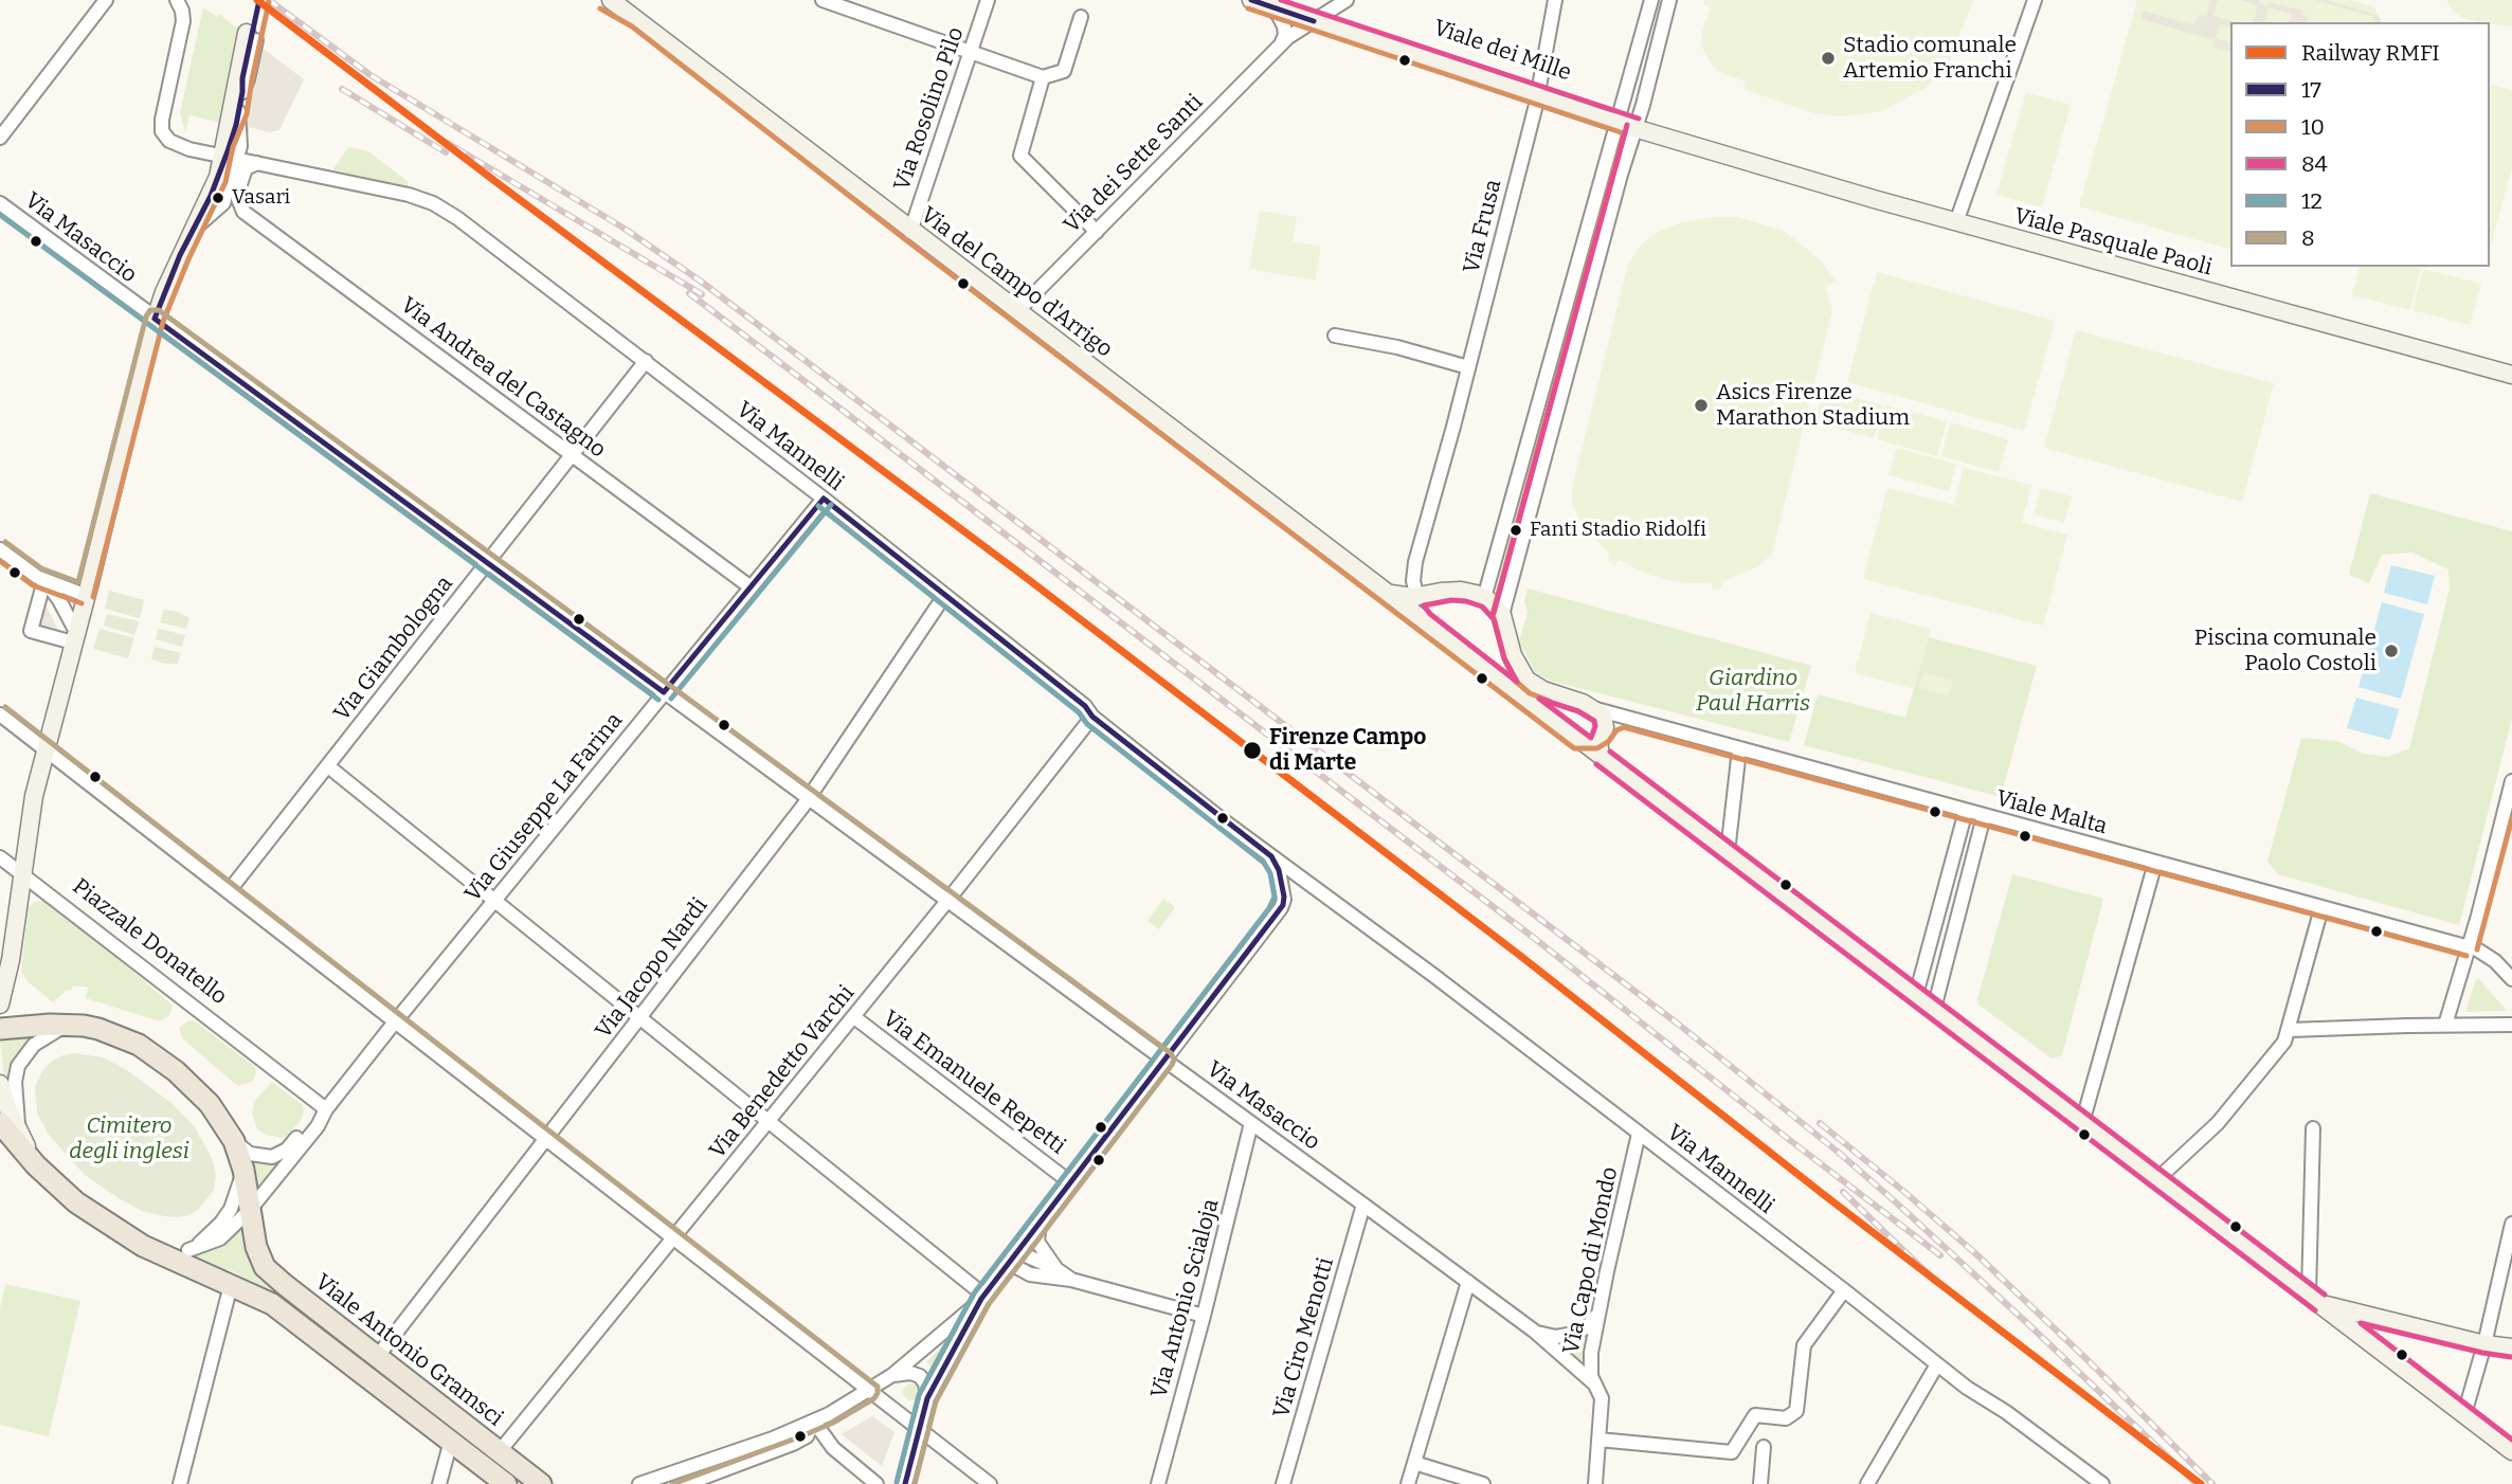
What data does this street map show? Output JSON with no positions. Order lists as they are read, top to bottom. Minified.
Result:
{"streets":{"main road":["Viale Antonio Gramsci"],"street":["Viale dei Mille","Via Rosolino Pilo","Via dei Sette Santi","Via Frusa","Via Masaccio","Viale Pasquale Paoli","Via del Campo d'Arrigo","Via Andrea del Castagno","Via Mannelli","Via Giambologna","Via Giuseppe La Farina","Viale Malta","Piazzale Donatello","Via Jacopo Nardi","Via Benedetto Varchi","Via Emanuele Repetti","Via Capo di Mondo","Via Antonio Scialoja","Via Ciro Menotti"]},"crossings":[["Viale dei Mille","Via dei Sette Santi"],["Viale dei Mille","Via Frusa"],["Viale dei Mille","Viale Pasquale Paoli"],["Via Rosolino Pilo","Via del Campo d'Arrigo"],["Via dei Sette Santi","Via del Campo d'Arrigo"],["Via Frusa","Via del Campo d'Arrigo"],["Via Masaccio","Via Giambologna"],["Via Masaccio","Via Giuseppe La Farina"],["Via Masaccio","Via Jacopo Nardi"],["Via Masaccio","Via Benedetto Varchi"],["Via Masaccio","Via Capo di Mondo"],["Via Masaccio","Via Antonio Scialoja"],["Via Masaccio","Via Ciro Menotti"],["Via Andrea del Castagno","Via Mannelli"],["Via Andrea del Castagno","Via Giambologna"],["Via Andrea del Castagno","Via Giuseppe La Farina"],["Via Mannelli","Via Giambologna"],["Via Mannelli","Via Giuseppe La Farina"],["Via Mannelli","Via Jacopo Nardi"],["Via Mannelli","Via Benedetto Varchi"],["Via Mannelli","Via Capo di Mondo"],["Via Giuseppe La Farina","Piazzale Donatello"],["Via Jacopo Nardi","Viale Antonio Gramsci"],["Via Benedetto Varchi","Via Emanuele Repetti"],["Via Benedetto Varchi","Viale Antonio Gramsci"]],"parks":["Giardino Paul Harris","Cimitero degli inglesi"],"places":["Stadio comunale Artemio Franchi","Vasari","Asics Firenze Marathon Stadium","Fanti Stadio Ridolfi","Piscina comunale Paolo Costoli","Firenze Campo di Marte"],"lines":["rail line RMFI","transit line 17","transit line 84","transit line 10","transit line 12","transit line 8"],"legend":["Railway RMFI","17","10","84","12","8"]}
